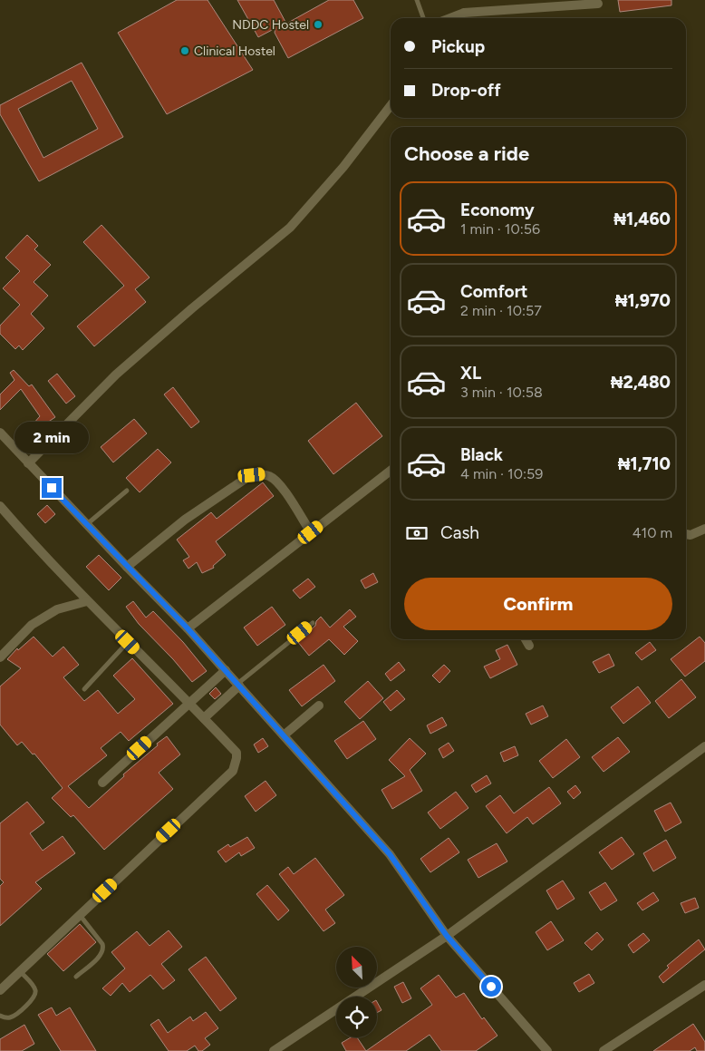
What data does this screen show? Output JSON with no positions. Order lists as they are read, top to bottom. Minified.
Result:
{"places":["NDDC Hostel","Clinical Hostel"],"north":"top left","page":{"banner":["Pickup","Drop-off"],"heading":"Choose a ride","list":[{"name":"Economy","note":"1 min · 10:56","value":"₦1,460"},{"name":"Comfort","note":"2 min · 10:57","value":"₦1,970"},{"name":"XL","note":"3 min · 10:58","value":"₦2,480"},{"name":"Black","note":"4 min · 10:59","value":"₦1,710"}],"bubble":"2 min","pay":["Cash","410 m"],"buttons":"Confirm"}}
